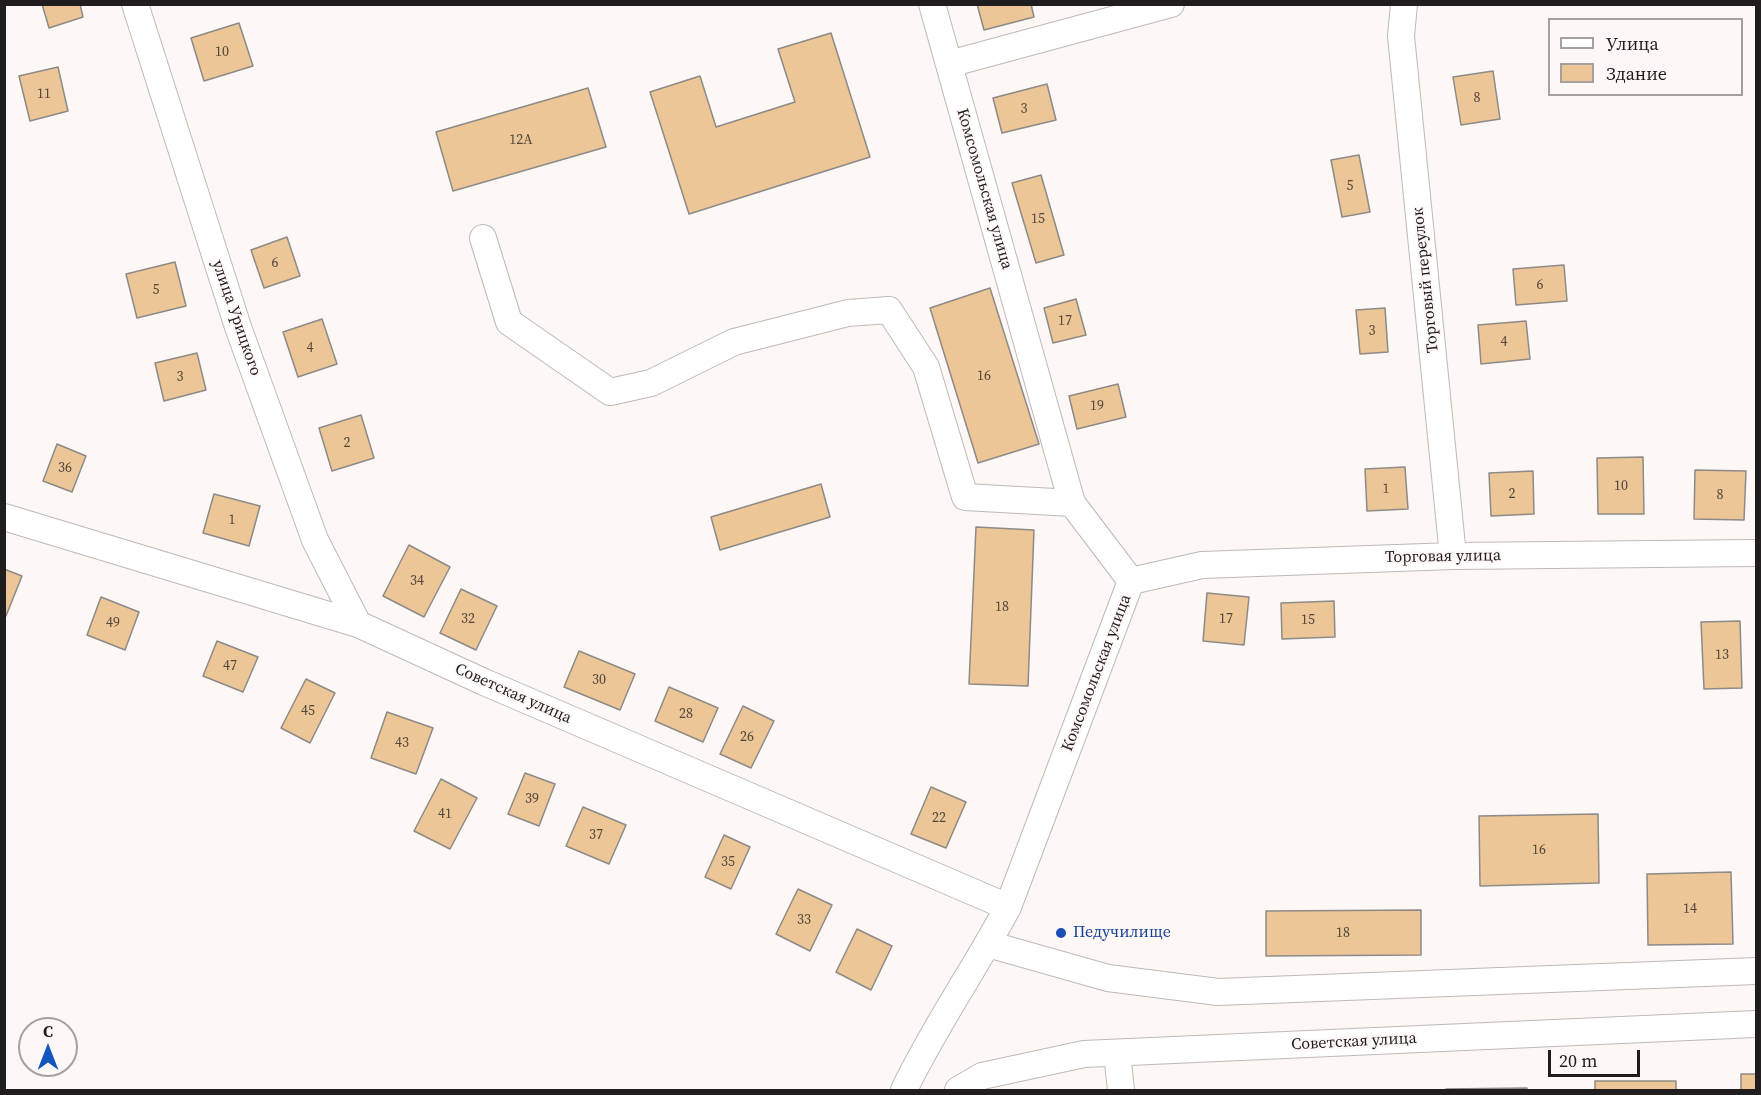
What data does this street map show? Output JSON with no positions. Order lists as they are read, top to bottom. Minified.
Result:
{"streets":{"street":["Комсомольская улица","Торговый переулок","улица Урицкого","Торговая улица","Советская улица"]},"crossings":[["Комсомольская улица","Торговая улица"],["Комсомольская улица","Советская улица"],["Торговый переулок","Торговая улица"],["улица Урицкого","Советская улица"]],"places":["Педучилище"],"house_numbers":["10","11","8","3","12А","5","15","6","6","5","17","3","4","4","16","3","19","2","36","10","1","2","8","1","34","18","32","17","15","49","13","47","30","45","28","26","43","39","41","22","37","16","35","14","33","18"],"legend":["Улица","Здание"],"scale_bar":"20 m","north":"top"}
